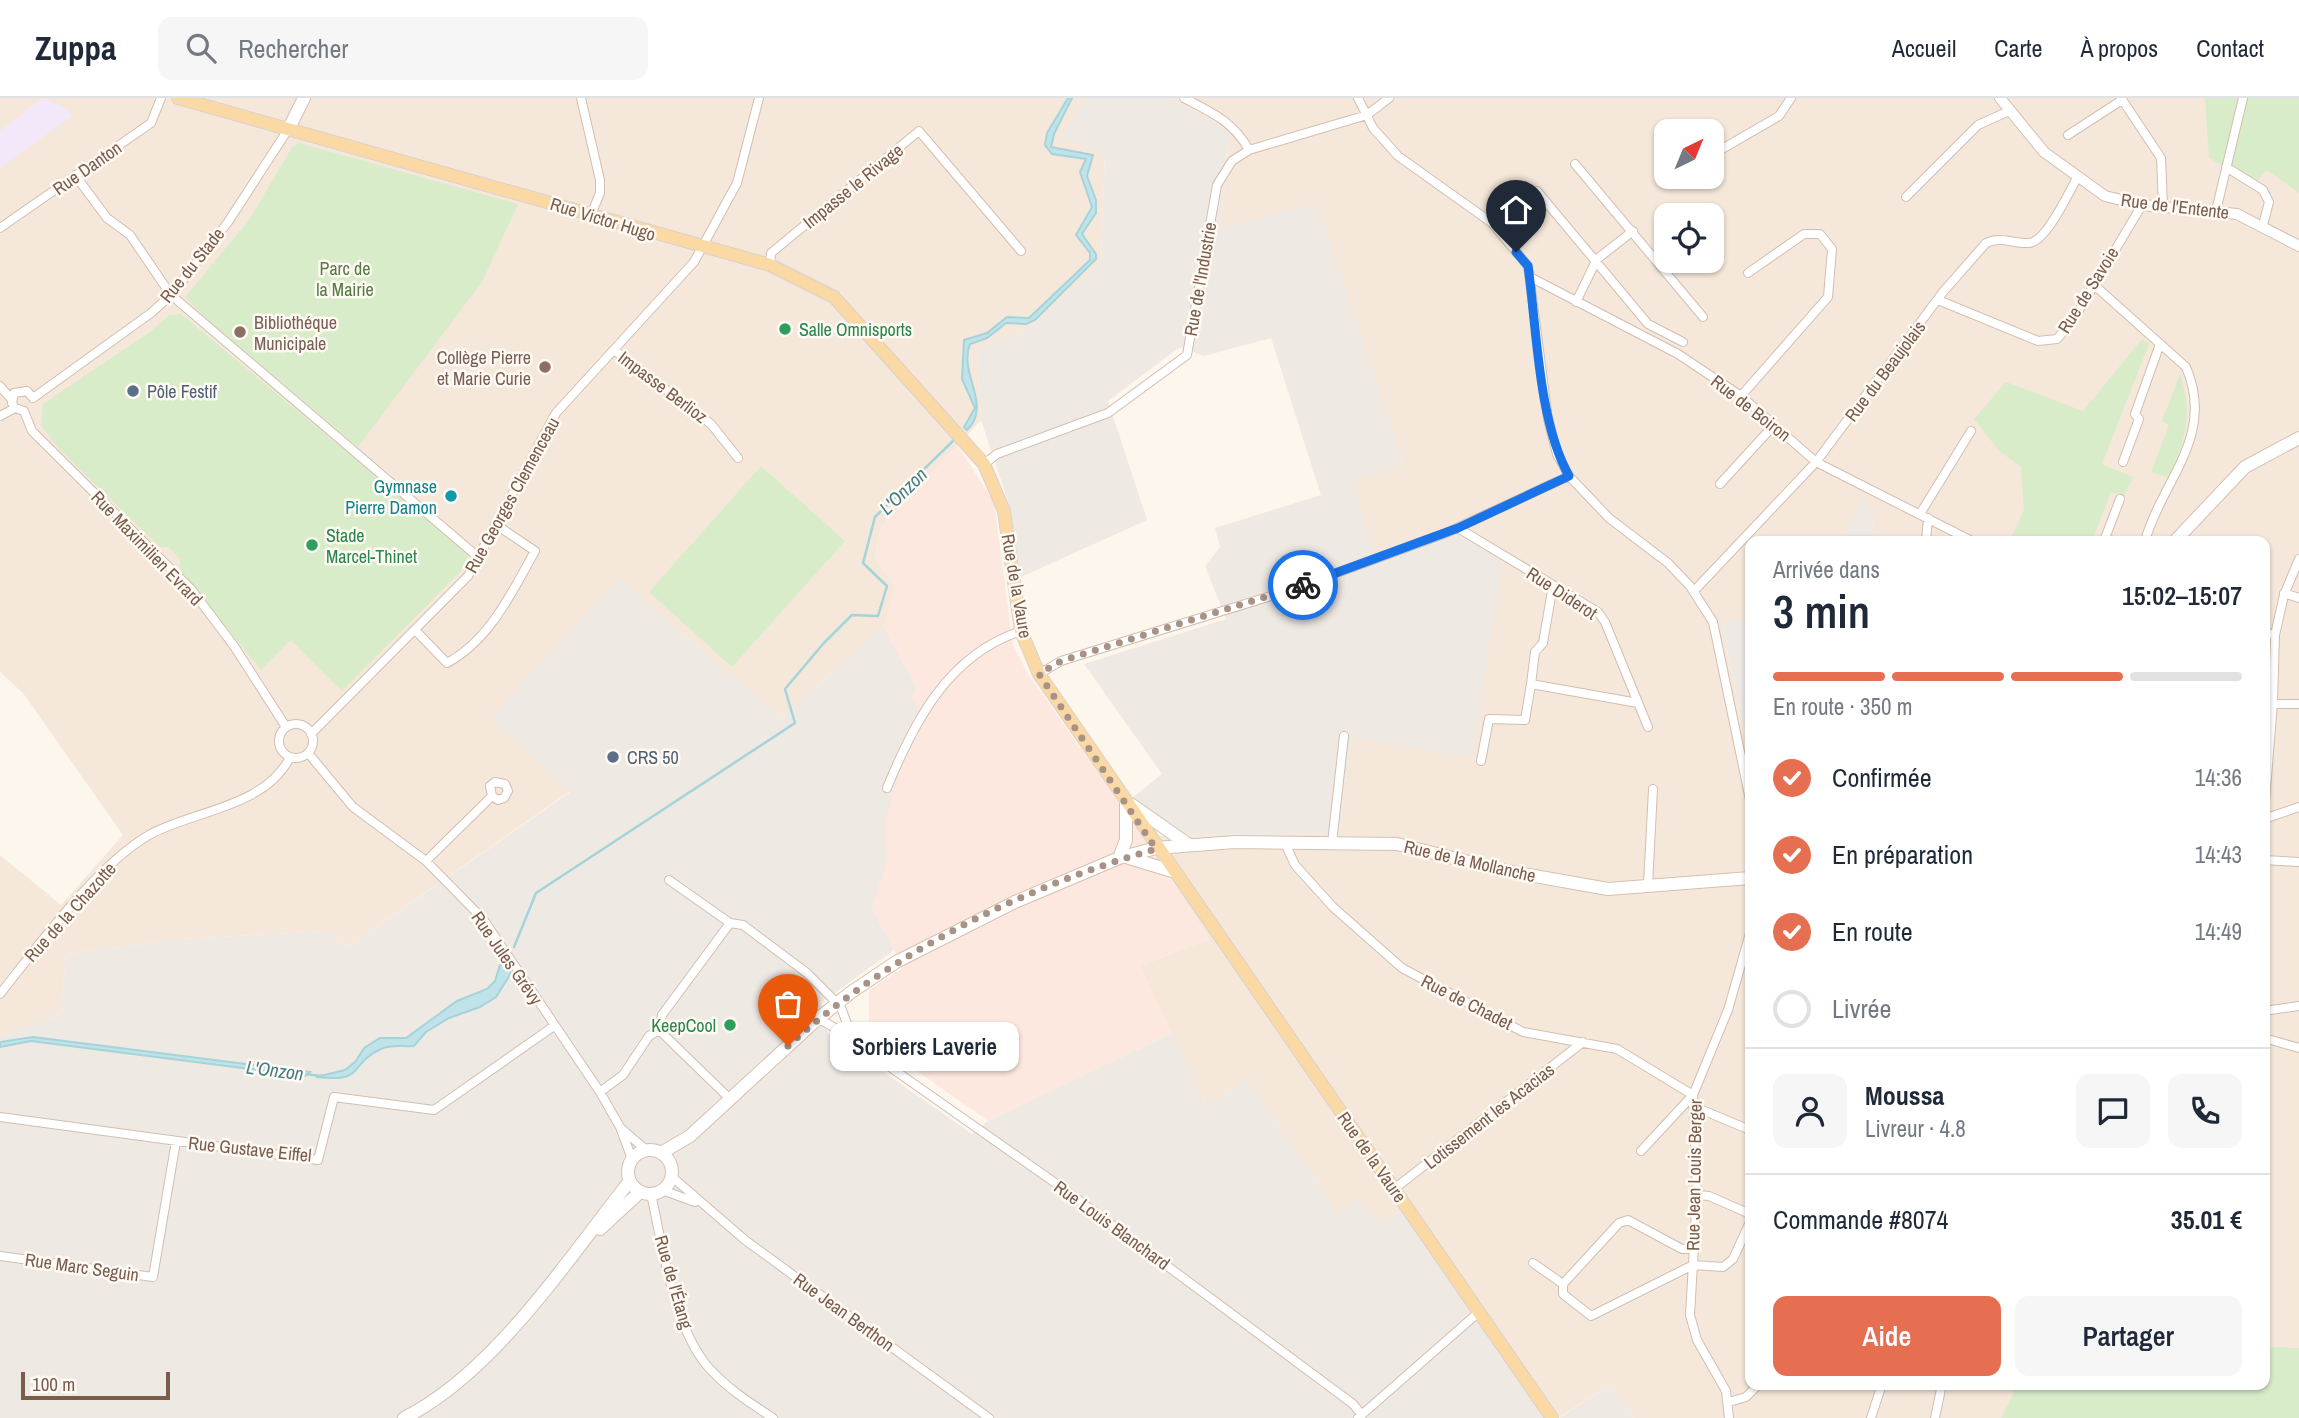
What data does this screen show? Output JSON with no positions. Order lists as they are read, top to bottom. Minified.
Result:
{"streets":{"main road":["Rue Victor Hugo","Rue de la Vaure","Rue de la Mollanche"],"street":["Rue Danton","Impasse le Rivage","Rue de l'Entente","Rue du Stade","Rue de l'Industrie","Rue de Savoie","Rue du Beaujolais","Impasse Berlioz","Rue de Boiron","Rue Georges Clemenceau","Rue Maximilien Evrard","Rue Diderot","Rue de la Chazotte","Rue Jules Grévy","Rue de Chadet","Lotissement les Acacias","Rue Gustave Eiffel","Rue Jean Louis Berger","Rue Louis Blanchard","Rue Marc Seguin","Rue de l'Étang","Rue Jean Berthon"]},"crossings":[["Impasse le Rivage","Rue Victor Hugo"],["Rue de l'Entente","Rue de Savoie"],["Rue de l'Entente","Rue du Beaujolais"],["Rue Victor Hugo","Rue du Stade"],["Rue Victor Hugo","Rue Georges Clemenceau"],["Rue Victor Hugo","Rue de la Vaure"],["Rue de l'Industrie","Rue de la Vaure"],["Rue de Savoie","Rue du Beaujolais"],["Rue du Beaujolais","Rue de Boiron"],["Impasse Berlioz","Rue Georges Clemenceau"],["Rue Georges Clemenceau","Rue Maximilien Evrard"],["Rue Georges Clemenceau","Rue de la Chazotte"],["Rue Georges Clemenceau","Rue Jules Grévy"],["Rue Maximilien Evrard","Rue de la Chazotte"],["Rue Maximilien Evrard","Rue Jules Grévy"],["Rue de la Vaure","Rue de la Mollanche"],["Rue de la Vaure","Lotissement les Acacias"],["Rue de la Mollanche","Rue de Chadet"],["Rue de la Mollanche","Rue Louis Blanchard"],["Rue de la Mollanche","Rue de l'Étang"],["Rue de la Chazotte","Rue Jules Grévy"],["Rue Jules Grévy","Rue Gustave Eiffel"],["Rue de Chadet","Lotissement les Acacias"],["Rue de Chadet","Rue Jean Louis Berger"],["Rue Gustave Eiffel","Rue Marc Seguin"]],"water":["L'Onzon"],"parks":["Parc de la Mairie"],"places":["Salle Omnisports","Bibliothéque Municipale","Collège Pierre et Marie Curie","Pôle Festif","Gymnase Pierre Damon","Stade Marcel-Thinet","CRS 50","KeepCool","Sorbiers Laverie"],"scale_bar":"100 m","north":"top right","page":{"header":"Zuppa","search":"Rechercher","nav":["Accueil","Carte","À propos","Contact"],"heading":["3 min","Arrivée dans","15:02–15:07"],"panel":["Moussa","Livreur · 4.8","Commande #8074","35.01 €"],"bar":"En route · 350 m","list":[["Confirmée","14:36"],["En préparation","14:43"],["En route","14:49"],"Livrée"],"bubble":"Sorbiers Laverie","buttons":["Aide","Partager"],"scale":"100 m"}}
